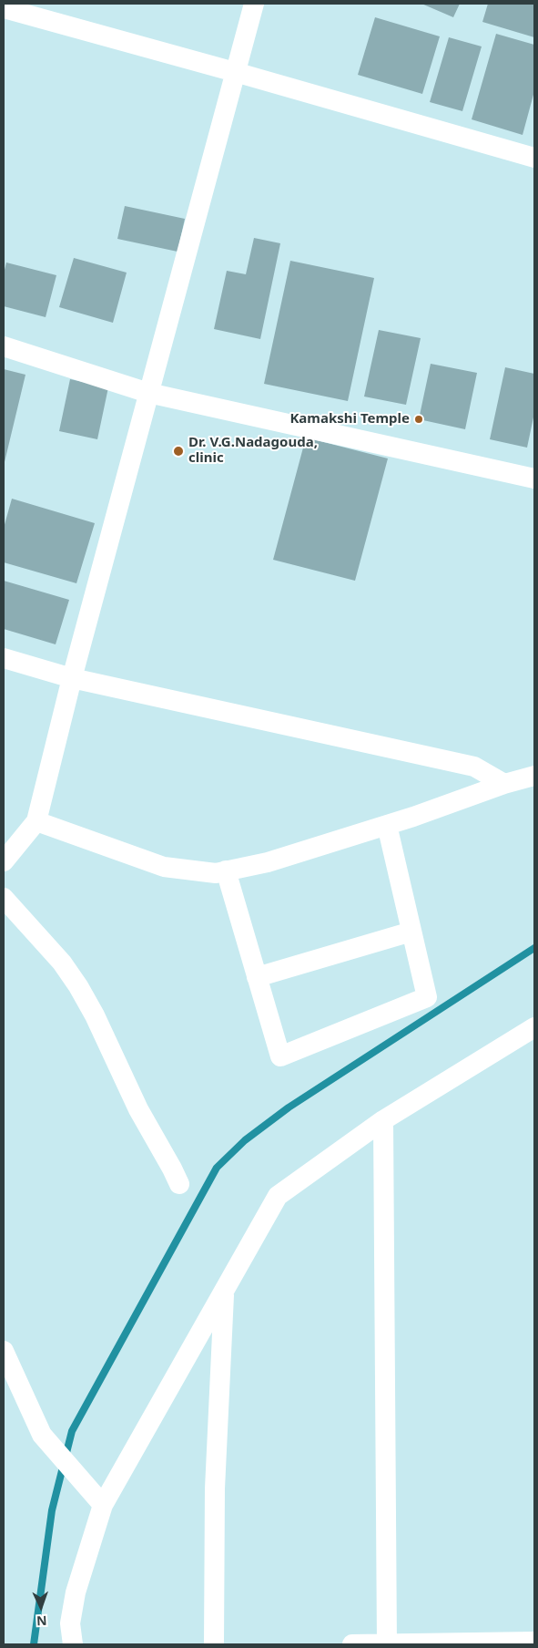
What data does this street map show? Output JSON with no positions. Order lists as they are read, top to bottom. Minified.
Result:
{"places":["Kamakshi Temple","Dr. V.G.Nadagouda, clinic"],"north":"bottom"}
